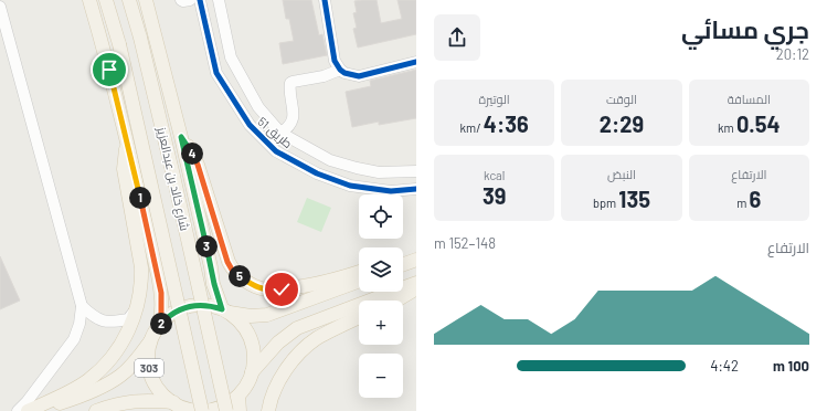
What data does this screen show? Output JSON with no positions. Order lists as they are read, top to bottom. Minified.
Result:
{"streets":{"main road":["شارع خالد بن عبدالعزيز","303"],"street":["طريق 51"]},"crossings":[["شارع خالد بن عبدالعزيز","303"]],"page":{"heading":["جري مسائي","20:12"],"stats":[["المسافة","0.54 km"],["الوقت","2:29"],["الوتيرة","4:36 /km"],["الارتفاع","6 m"],["النبض","135 bpm"],["kcal","39"]],"pins":["4","1","3","5","2"],"map_buttons":["+","−"],"chart":["الارتفاع","148–152 m"],"list":[{"name":"100 m","note":"4:42"}]}}
